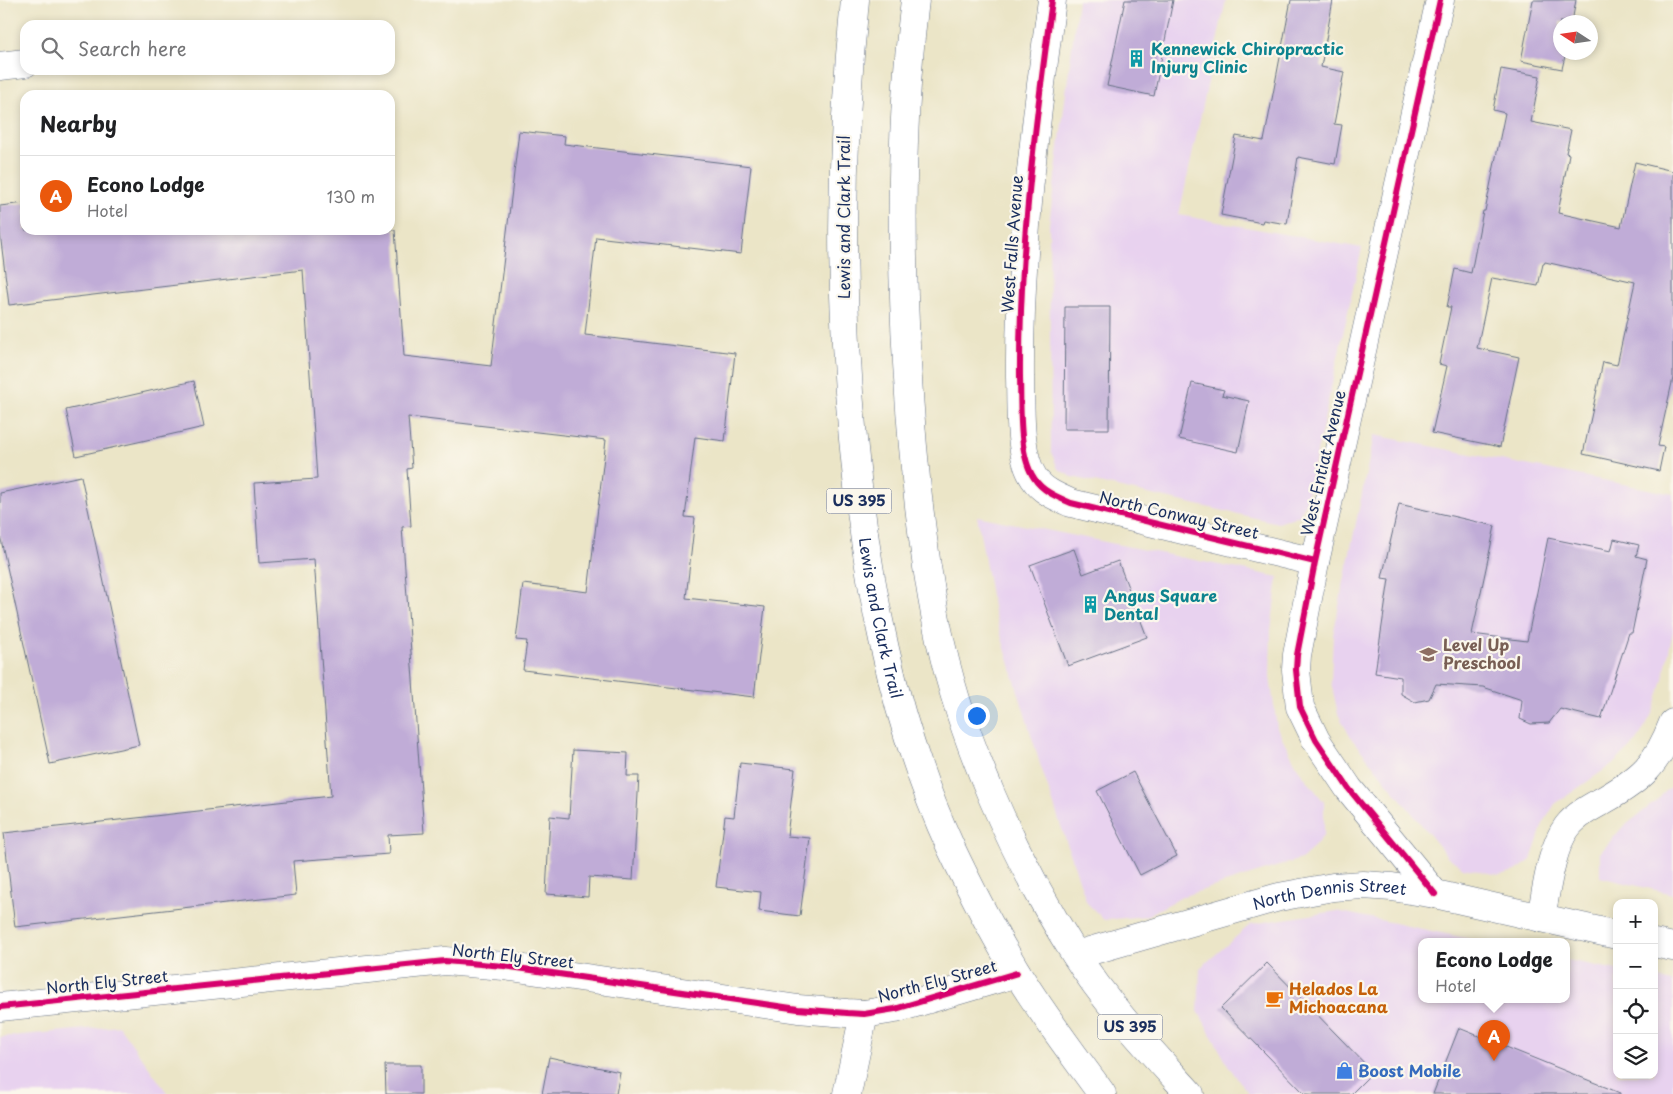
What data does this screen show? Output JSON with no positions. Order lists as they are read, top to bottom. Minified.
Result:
{"streets":{"main road":["Lewis and Clark Trail","West Falls Avenue","West Entiat Avenue","US 395","North Conway Street","North Dennis Street","North Ely Street"]},"crossings":[["Lewis and Clark Trail","US 395"],["Lewis and Clark Trail","North Ely Street"],["West Falls Avenue","North Conway Street"],["West Entiat Avenue","North Conway Street"],["West Entiat Avenue","North Dennis Street"],["US 395","North Dennis Street"],["US 395","North Ely Street"]],"places":{"building":["Kennewick Chiropractic Injury Clinic","Angus Square Dental"],"school or university":["Level Up Preschool"],"cafe":["Helados La Michoacana"],"shop":["Boost Mobile"]},"north":"left","page":{"search":"Search here","heading":"Nearby","list":[{"mark":"A","name":"Econo Lodge","note":"Hotel","value":"130 m"}],"map_buttons":["+","−"],"popup":["Econo Lodge","Hotel"],"pins":"A"}}
